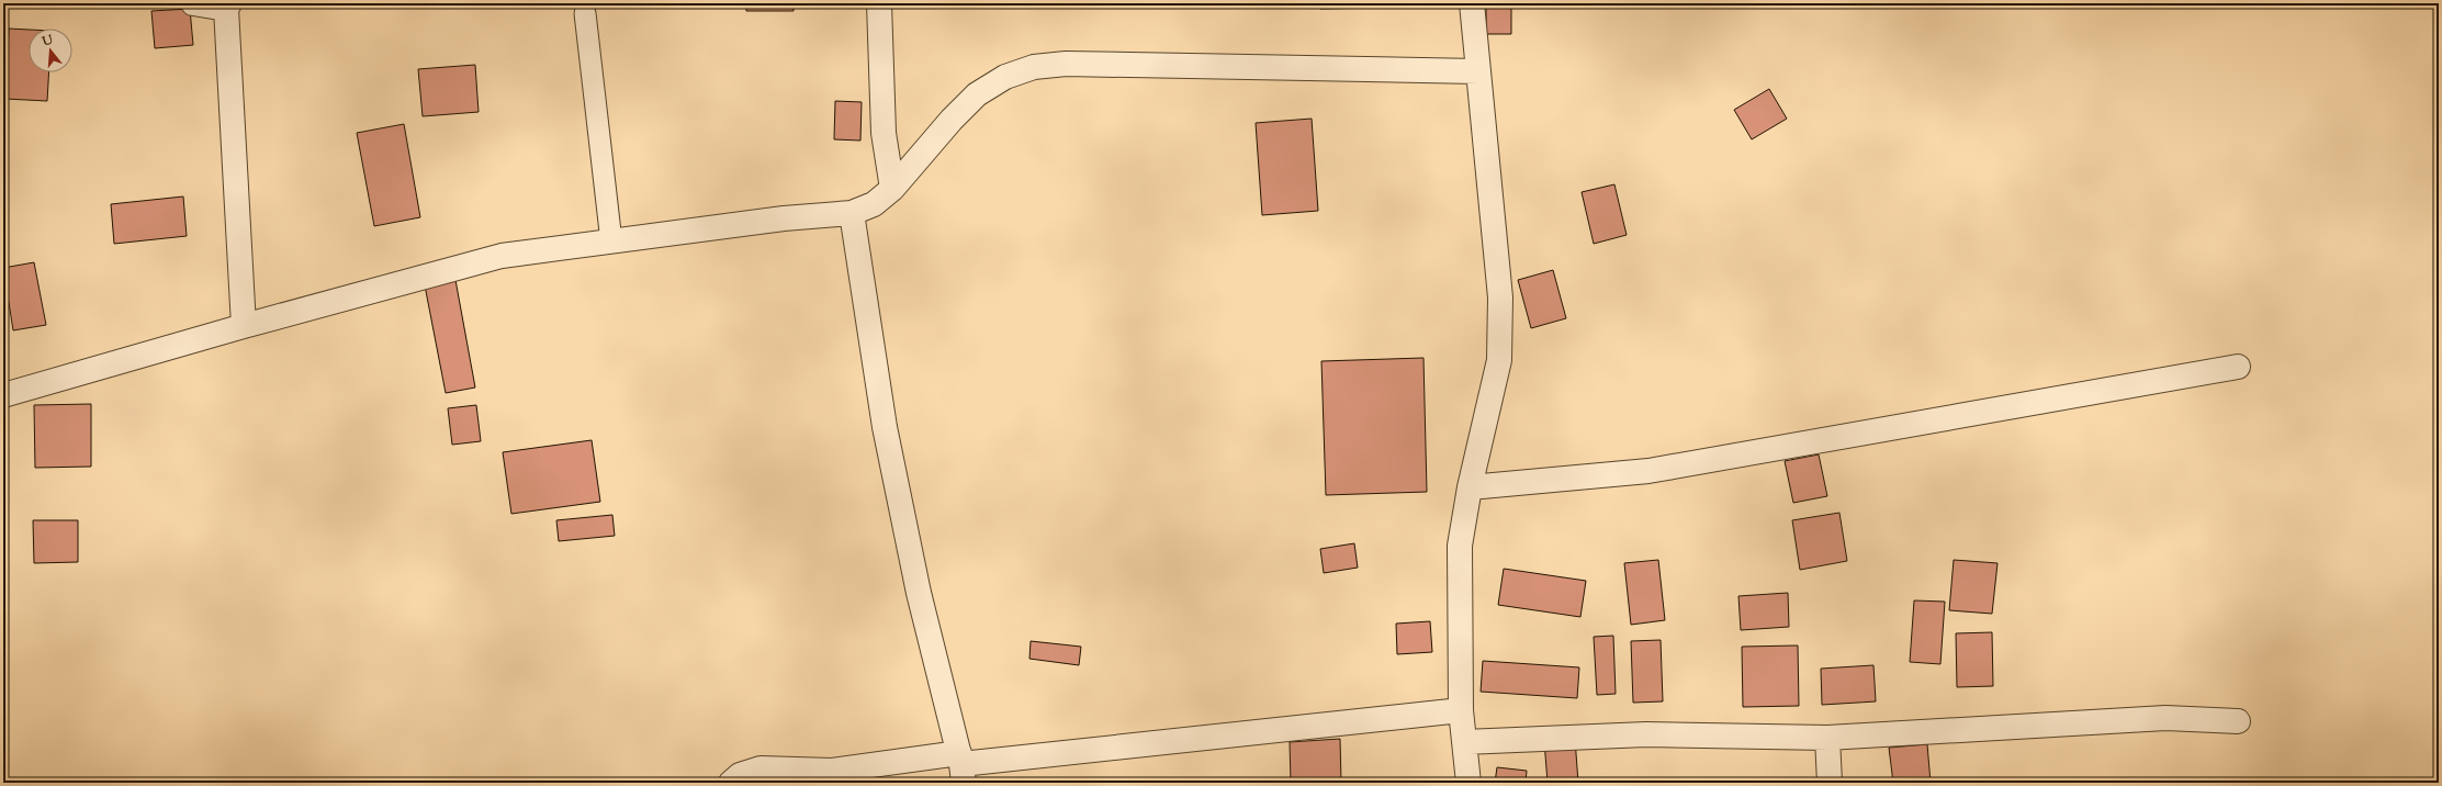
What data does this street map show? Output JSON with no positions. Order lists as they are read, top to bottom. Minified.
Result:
{"north":"top"}
